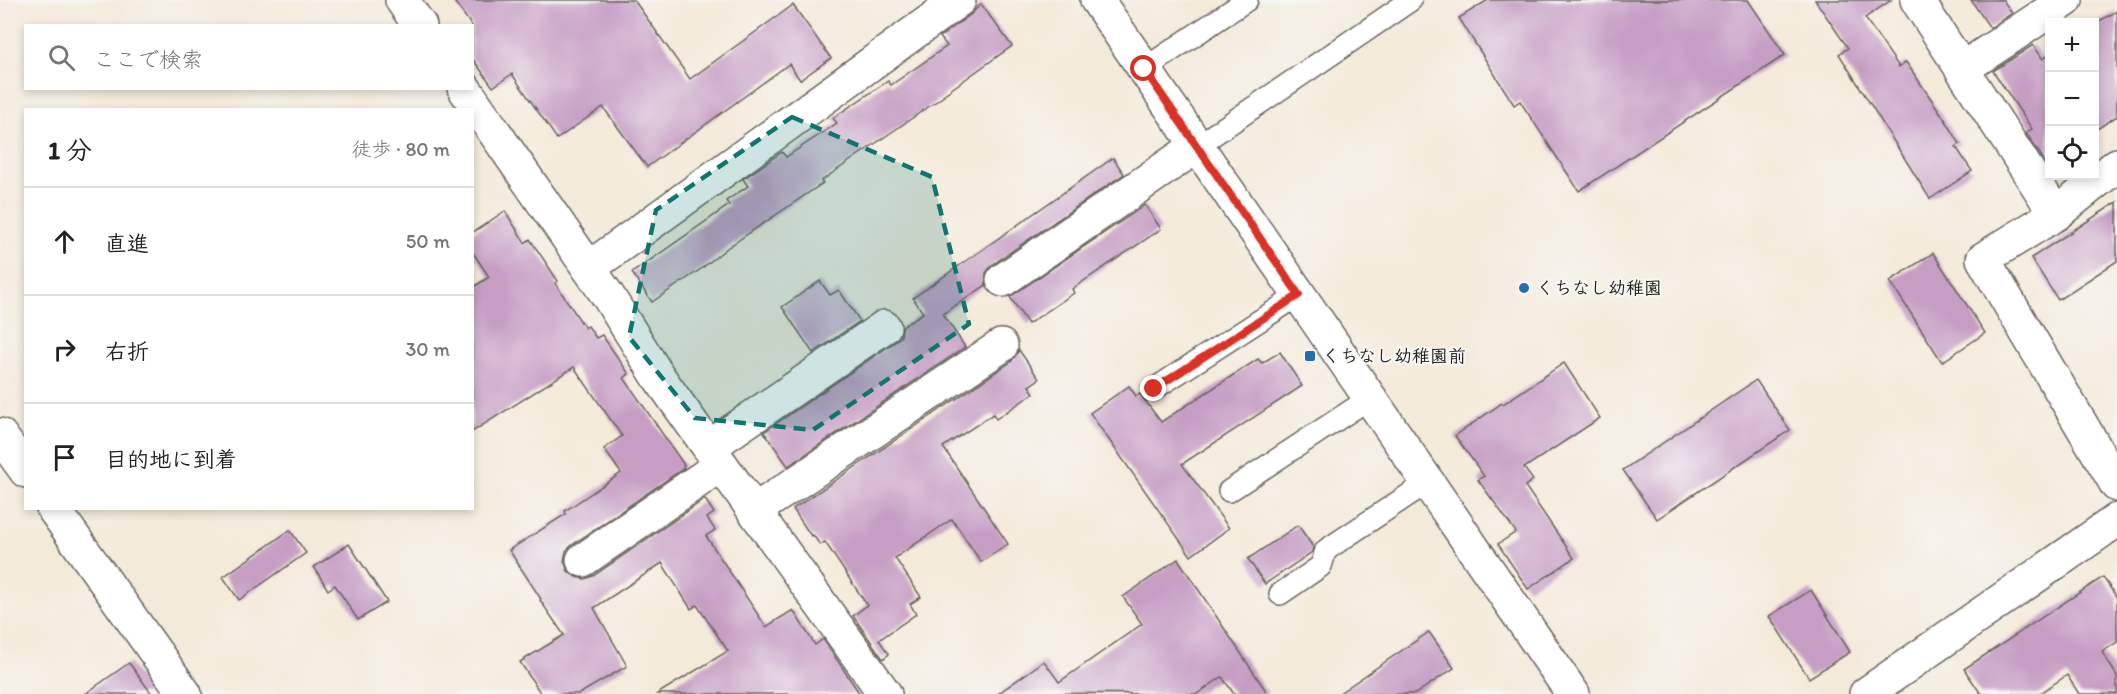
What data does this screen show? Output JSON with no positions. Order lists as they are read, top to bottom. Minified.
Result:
{"places":{"other":["くちなし幼稚園"],"transit":["くちなし幼稚園前"]},"page":{"map_buttons":["+","−"],"search":"ここで検索","heading":["1 分","徒歩 · 80 m"],"list":[["直進","50 m"],["右折","30 m"],"目的地に到着"]}}
